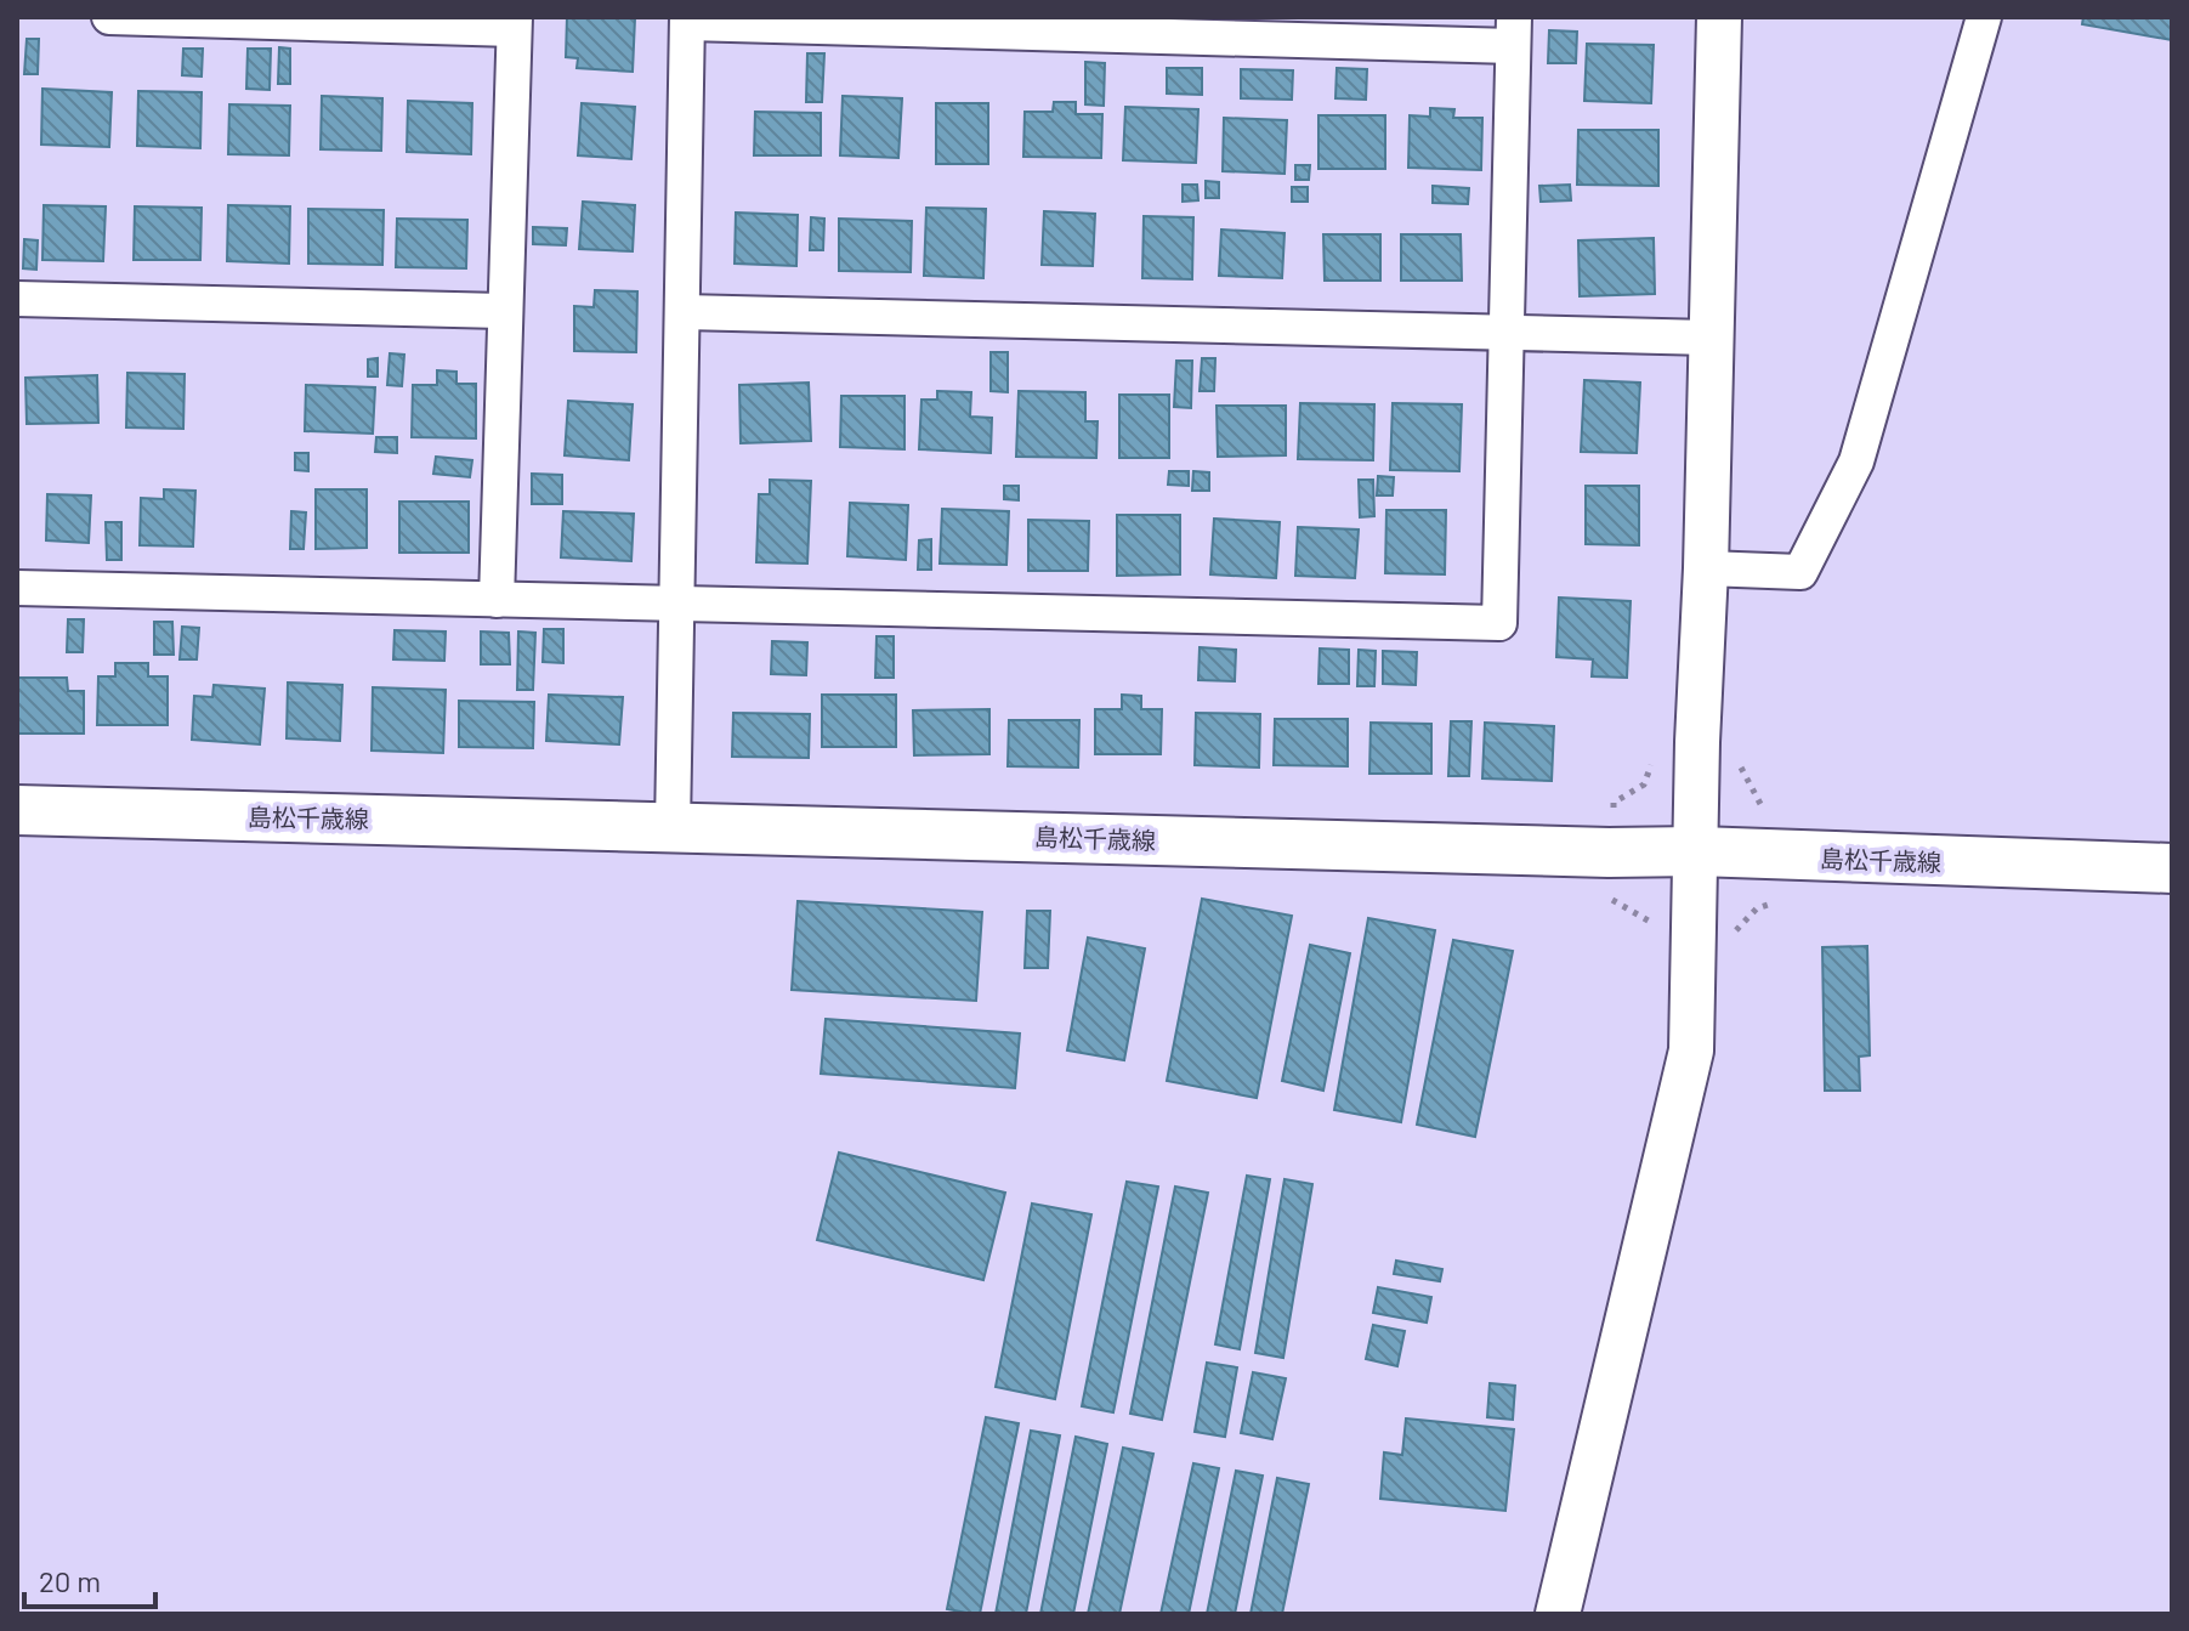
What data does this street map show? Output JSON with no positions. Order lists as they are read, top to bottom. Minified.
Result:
{"streets":{"main road":["島松千歳線"]},"scale_bar":"20 m"}
